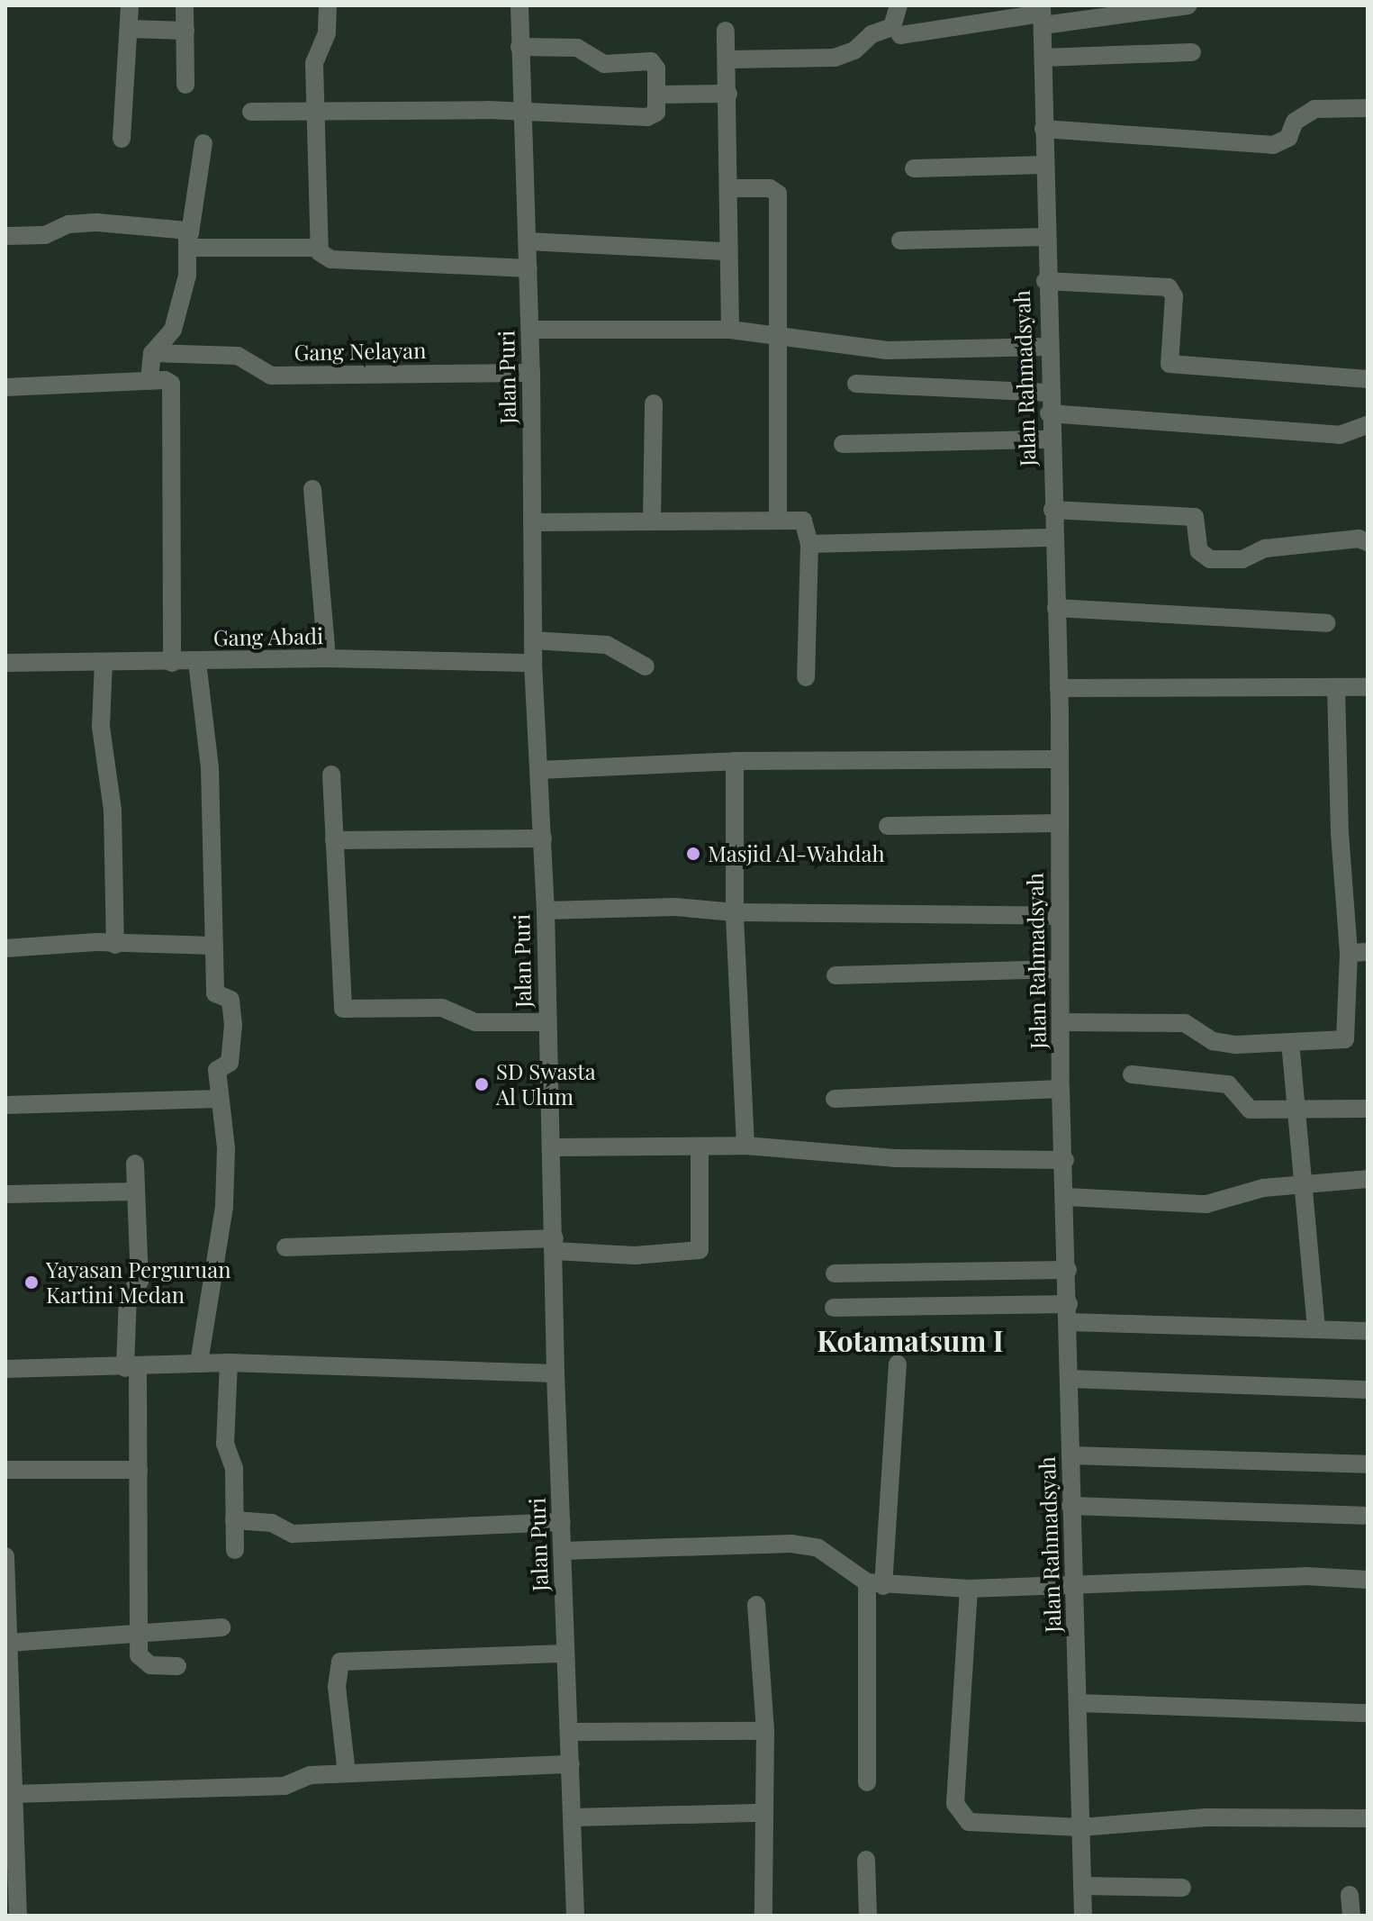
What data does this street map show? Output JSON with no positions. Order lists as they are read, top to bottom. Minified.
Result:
{"streets":{"street":["Gang Nelayan","Jalan Puri","Jalan Rahmadsyah","Gang Abadi"]},"crossings":[["Gang Nelayan","Jalan Puri"],["Jalan Puri","Gang Abadi"]],"districts":["Kotamatsum I"],"places":["Masjid Al-Wahdah","SD Swasta Al Ulum","Yayasan Perguruan Kartini Medan"]}
